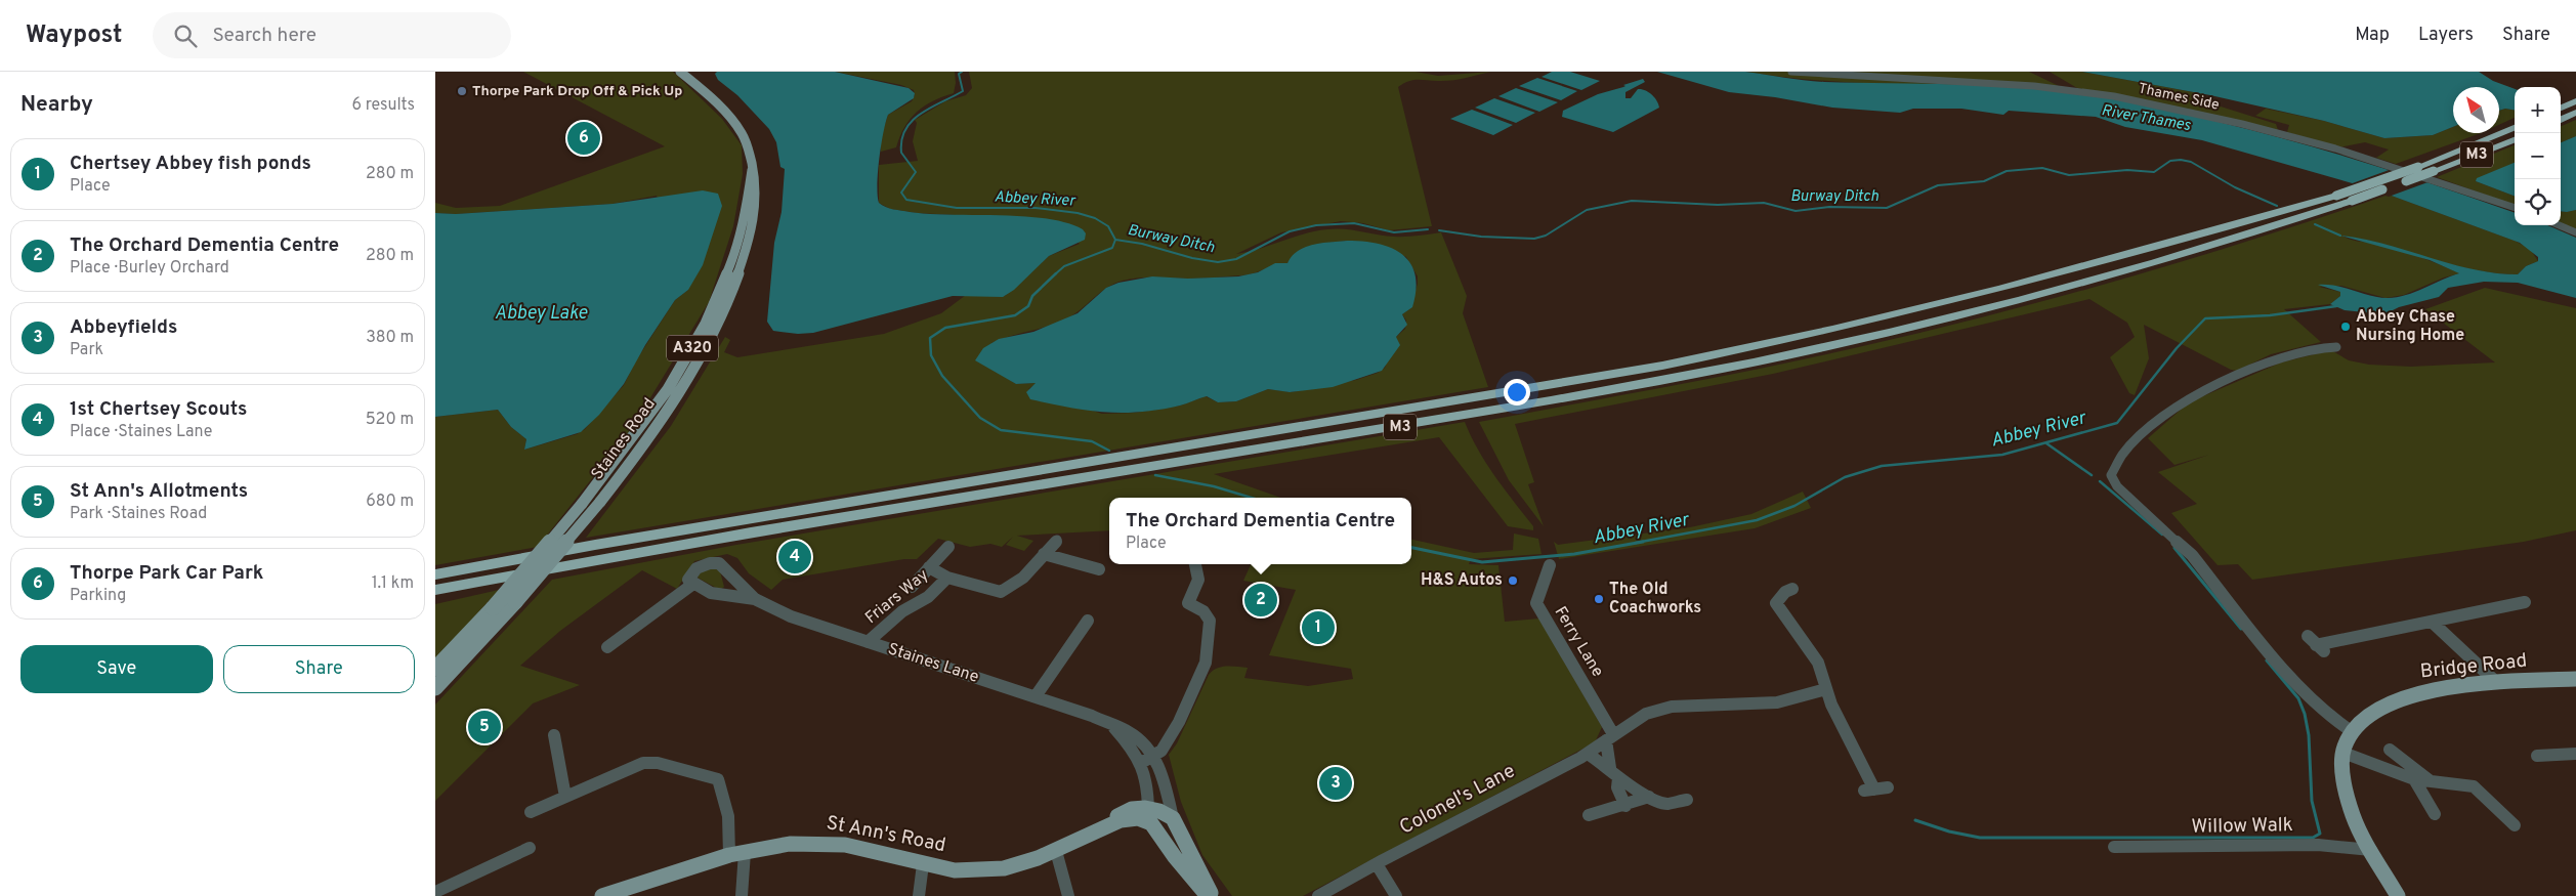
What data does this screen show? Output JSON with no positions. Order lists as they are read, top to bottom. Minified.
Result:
{"streets":{"highway":["M3"],"main road":["A320","Staines Road","Staines Lane","Bridge Road","St Ann's Road"],"street":["Thames Side","Friars Way","Ferry Lane","Colonel's Lane","Willow Walk"]},"crossings":[["Friars Way","Staines Lane"],["Ferry Lane","Colonel's Lane"],["Staines Lane","St Ann's Road"]],"water":["River Thames","Burway Ditch","Abbey River","Abbey Lake"],"places":["Thorpe Park Drop Off & Pick Up","Abbey Chase Nursing Home","H&S Autos","The Old Coachworks"],"north":"top left","page":{"header":"Waypost","search":"Search here","nav":["Map","Layers","Share"],"heading":["Nearby","6 results"],"map_buttons":["+","−"],"pins":["6","4","2","1","5","3"],"list":[{"mark":"1","name":"Chertsey Abbey fish ponds","note":"Place","value":"280 m"},{"mark":"2","name":"The Orchard Dementia Centre","note":"Place · Burley Orchard","value":"280 m"},{"mark":"3","name":"Abbeyfields","note":"Park","value":"380 m"},{"mark":"4","name":"1st Chertsey Scouts","note":"Place · Staines Lane","value":"520 m"},{"mark":"5","name":"St Ann's Allotments","note":"Park · Staines Road","value":"680 m"},{"mark":"6","name":"Thorpe Park Car Park","note":"Parking","value":"1.1 km"}],"popup":["The Orchard Dementia Centre","Place"],"buttons":["Save","Share"]}}
